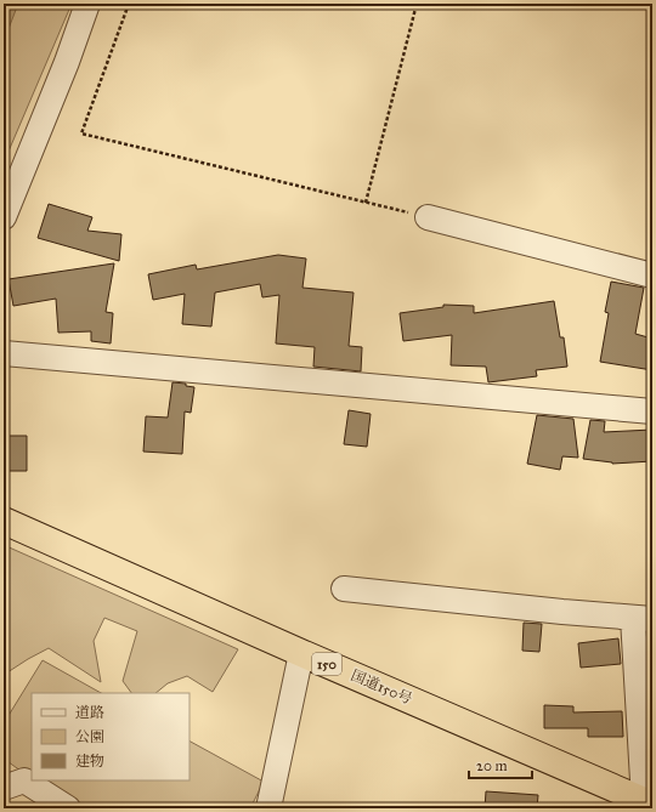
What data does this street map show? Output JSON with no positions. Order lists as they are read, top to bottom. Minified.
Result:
{"streets":{"highway":["150","国道150号"]},"legend":["道路","公園","建物"],"scale_bar":"20 m"}
